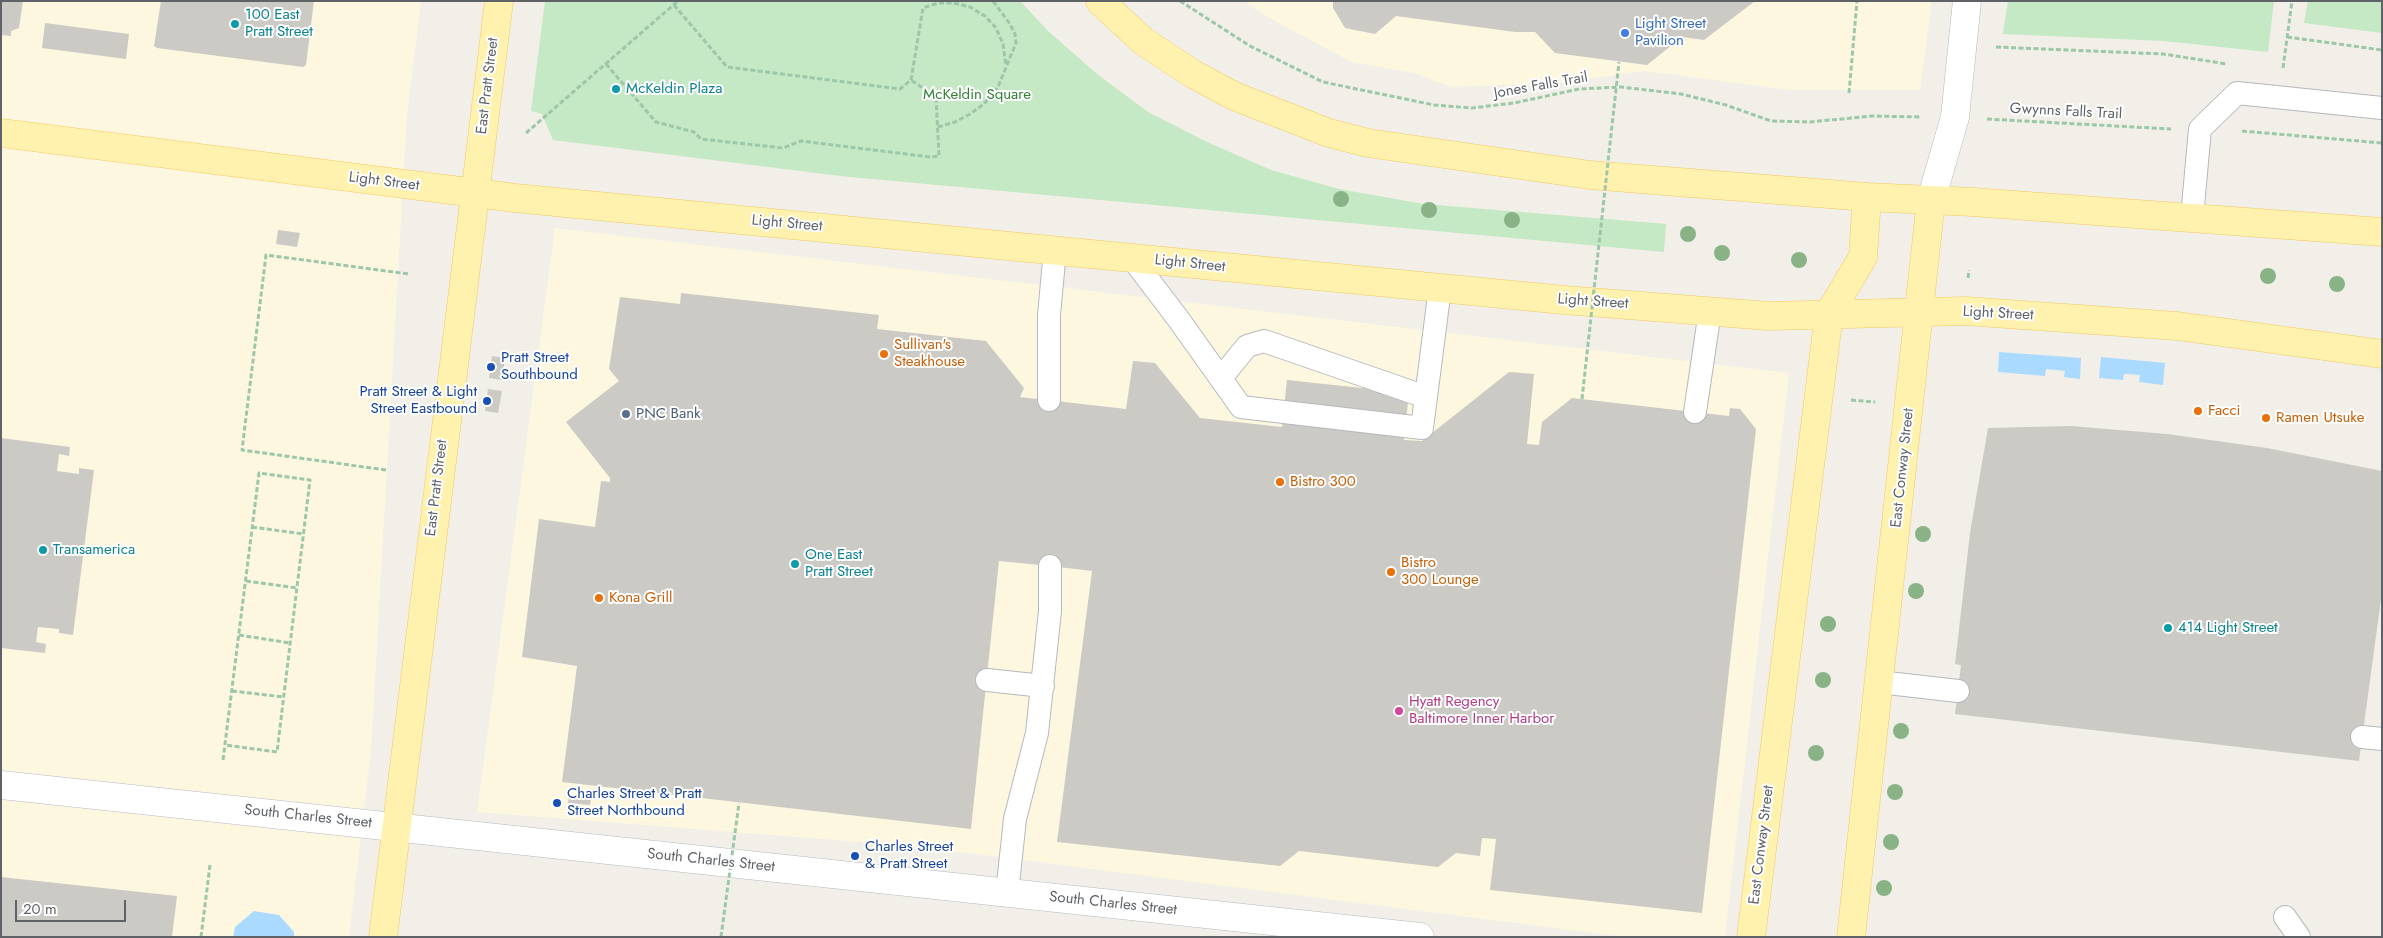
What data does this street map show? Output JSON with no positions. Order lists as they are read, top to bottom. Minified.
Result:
{"streets":{"main road":["East Pratt Street","Light Street","East Conway Street","South Charles Street"],"path":["Jones Falls Trail","Gwynns Falls Trail"]},"crossings":[["East Pratt Street","Light Street"],["East Pratt Street","South Charles Street"],["Jones Falls Trail","Gwynns Falls Trail"],["Jones Falls Trail","East Conway Street"],["Gwynns Falls Trail","East Conway Street"],["Light Street","East Conway Street"]],"parks":["McKeldin Square"],"places":["100 East Pratt Street","Light Street Pavilion","McKeldin Plaza","Sullivan's Steakhouse","Pratt Street Southbound","Pratt Street & Light Street Eastbound","Facci","PNC Bank","Ramen Utsuke","Bistro 300","Transamerica","One East Pratt Street","Bistro 300 Lounge","Kona Grill","414 Light Street","Hyatt Regency Baltimore Inner Harbor","Charles Street & Pratt Street Northbound","Charles Street & Pratt Street"],"scale_bar":"20 m"}
